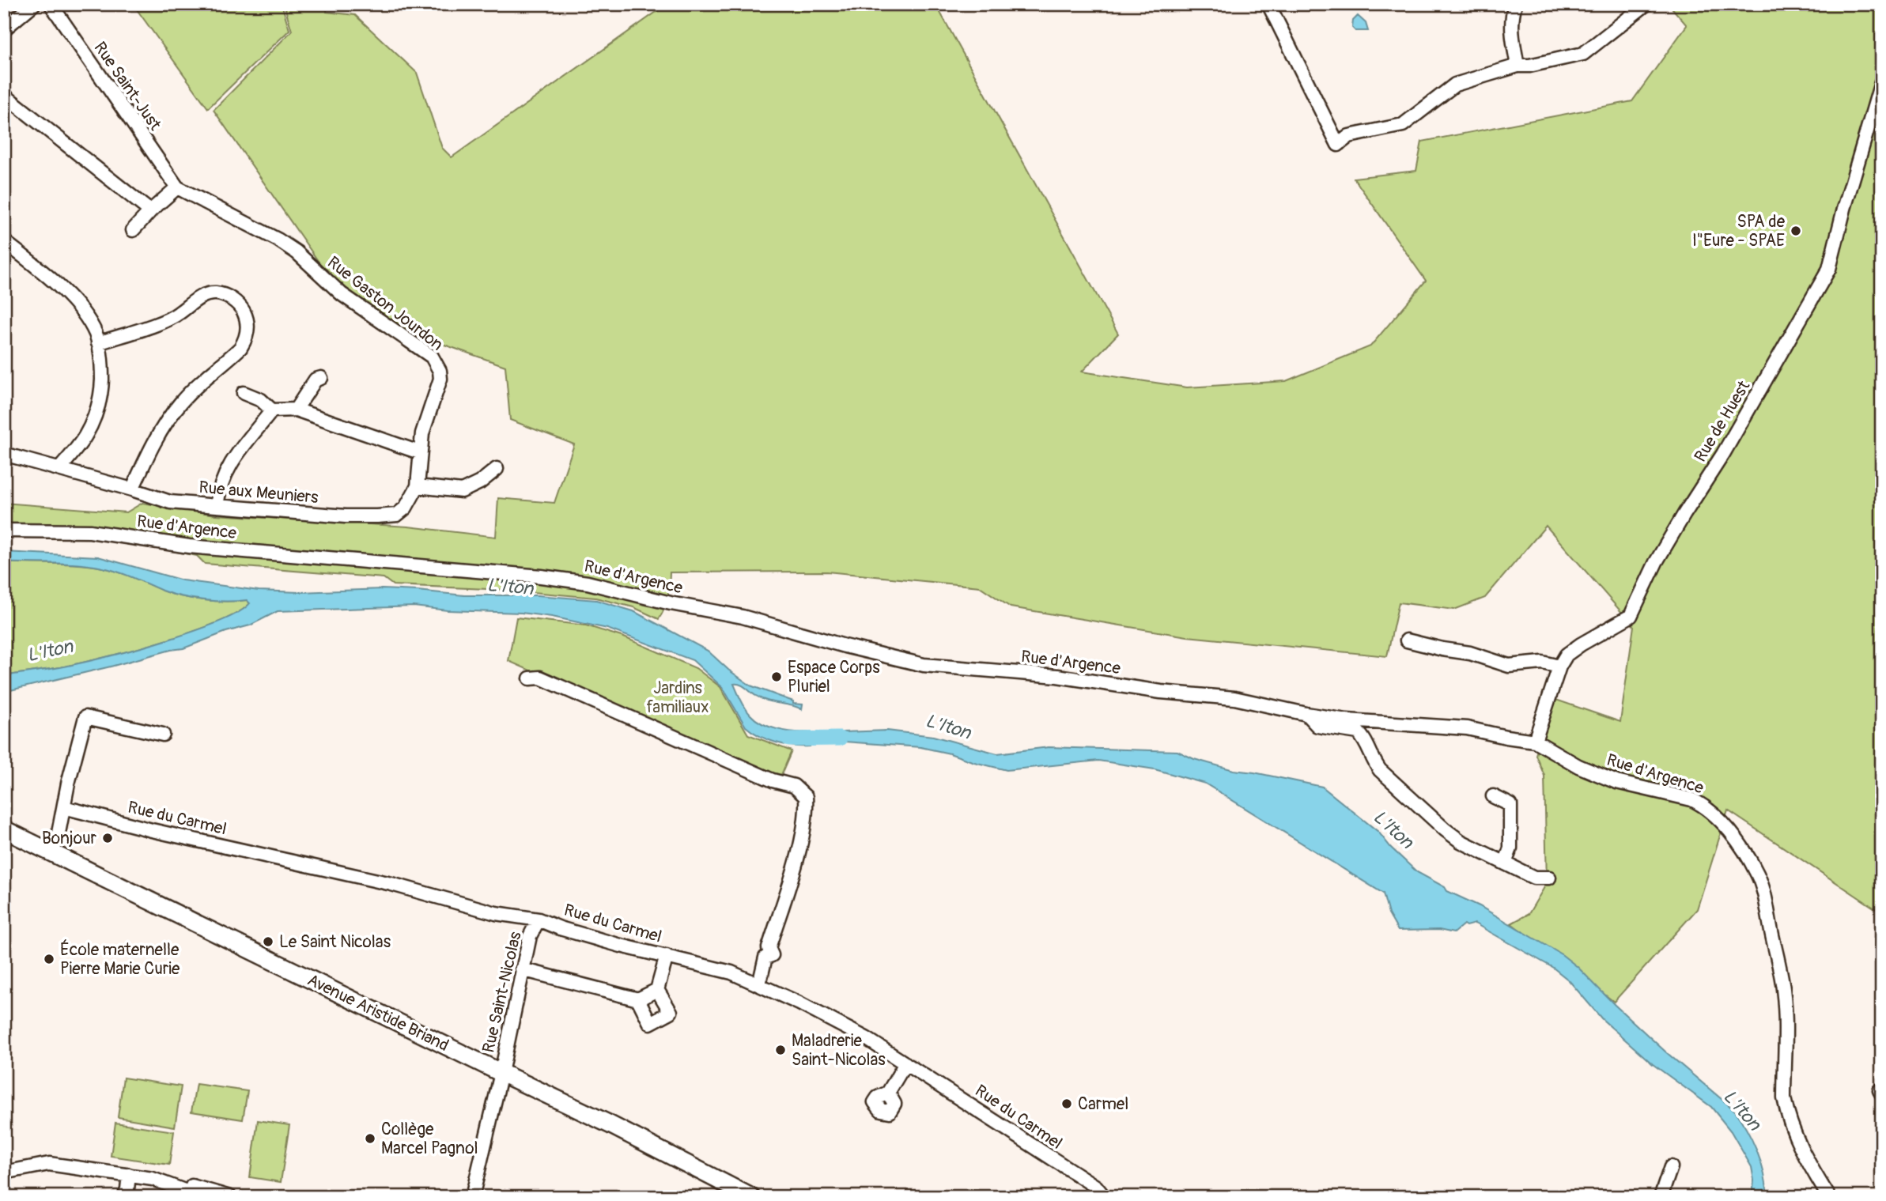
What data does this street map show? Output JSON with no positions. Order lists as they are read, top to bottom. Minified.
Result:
{"streets":{"main road":["Avenue Aristide Briand"],"street":["Rue Saint-Just","Rue Gaston Jourdon","Rue de Huest","Rue aux Meuniers","Rue d'Argence","Rue du Carmel","Rue Saint-Nicolas"]},"crossings":[["Rue Saint-Just","Rue Gaston Jourdon"],["Rue Gaston Jourdon","Rue aux Meuniers"],["Rue de Huest","Rue d'Argence"],["Rue du Carmel","Rue Saint-Nicolas"],["Rue Saint-Nicolas","Avenue Aristide Briand"]],"water":["L'Iton"],"parks":["Jardins familiaux"],"places":["SPA de l\"Eure - SPAE","Espace Corps Pluriel","Bonjour","Le Saint Nicolas","École maternelle Pierre Marie Curie","Maladrerie Saint-Nicolas","Carmel","Collège Marcel Pagnol"]}
